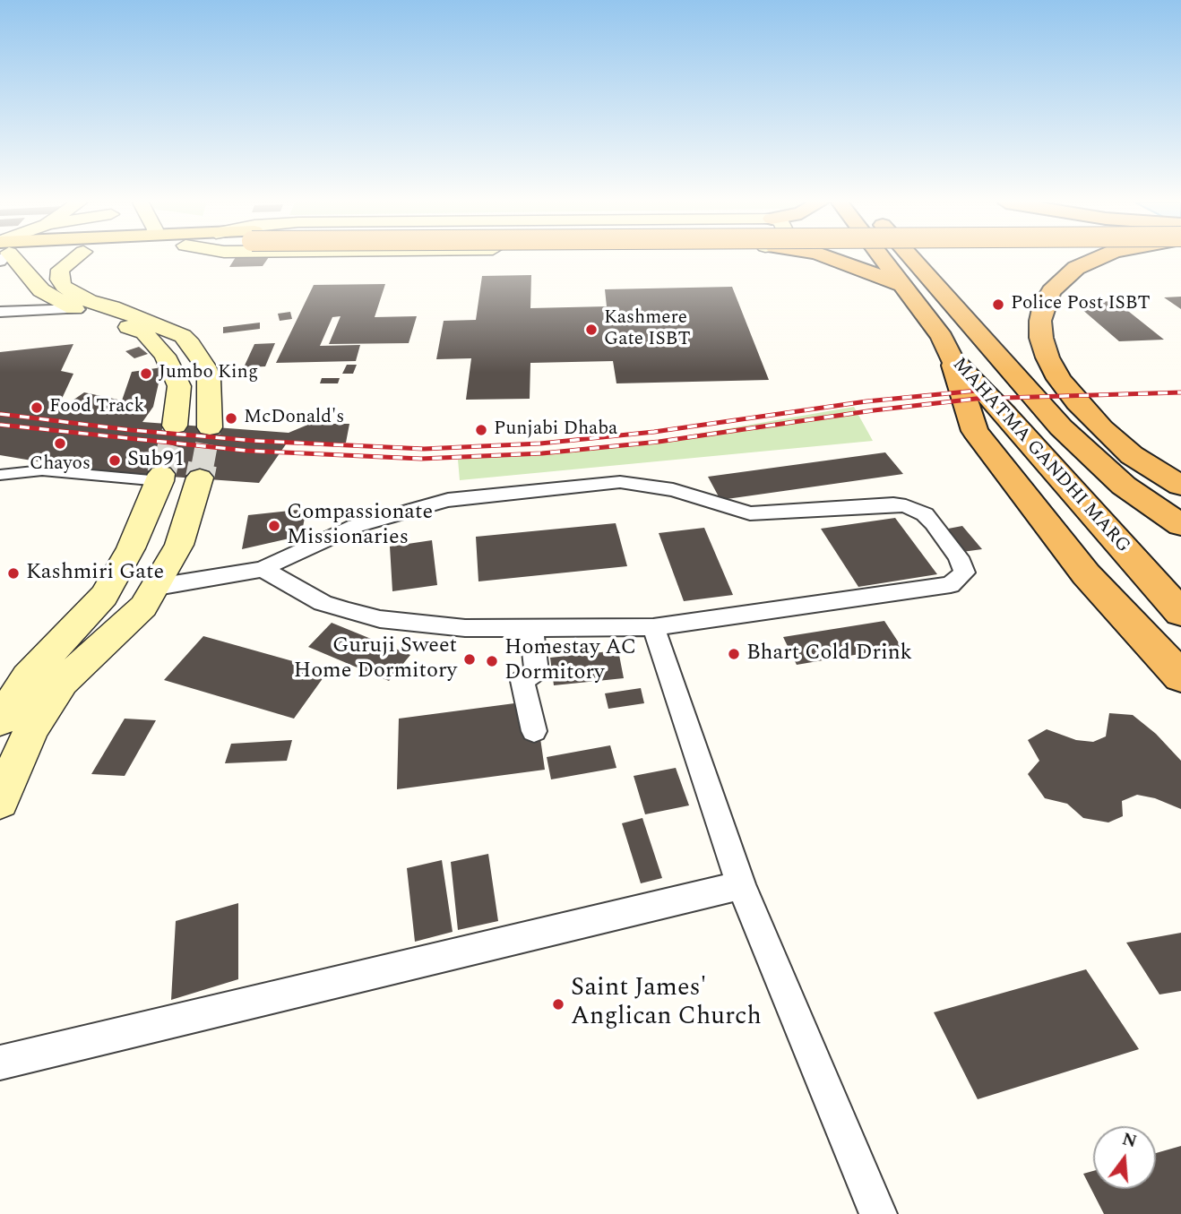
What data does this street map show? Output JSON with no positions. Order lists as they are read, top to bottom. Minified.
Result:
{"streets":{"highway":["MAHATMA GANDHI MARG"]},"places":["Police Post ISBT","Kashmere Gate ISBT","Jumbo King","Food Track","McDonald's","Punjabi Dhaba","Chayos","Sub91","Compassionate Missionaries","Kashmiri Gate","Bhart Cold Drink","Guruji Sweet Home Dormitory","Homestay AC Dormitory","Saint James' Anglican Church"],"north":"top"}
